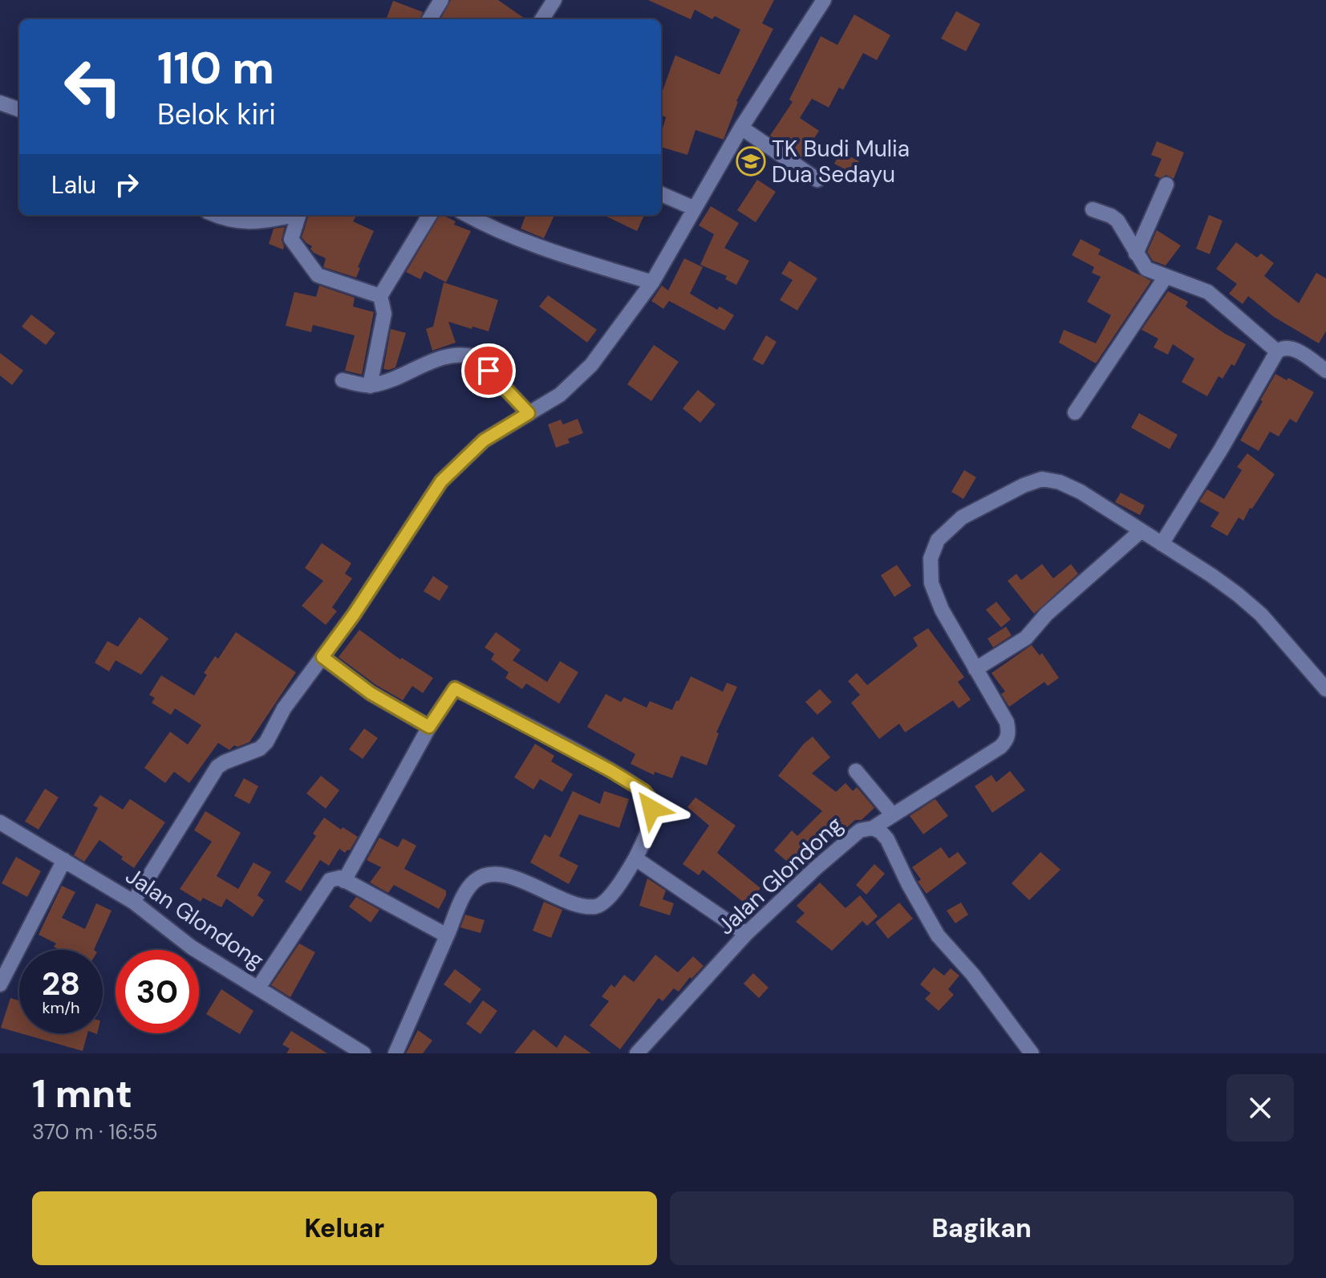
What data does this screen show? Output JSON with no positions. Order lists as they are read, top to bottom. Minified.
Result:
{"streets":{"street":["Jalan Glondong"]},"places":{"school or university":["TK Budi Mulia Dua Sedayu"]},"page":{"turn":["110 m","Belok kiri"],"then":"Lalu","speed":"28 km/h","limit":"30","heading":["1 mnt","370 m · 16:55"],"buttons":["Keluar","Bagikan"]}}
